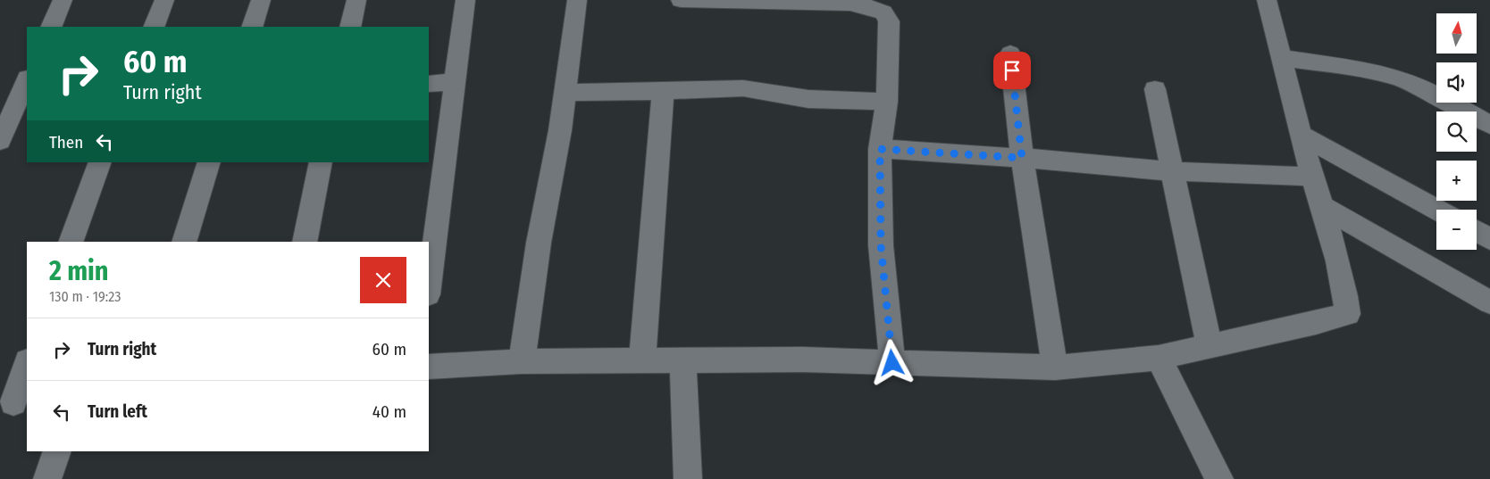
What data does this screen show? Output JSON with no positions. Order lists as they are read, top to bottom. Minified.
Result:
{"north":"top","page":{"map_buttons":["+","−"],"turn":["60 m","Turn right"],"then":"Then","heading":["2 min","130 m · 19:23"],"list":[{"name":"Turn right","value":"60 m"},{"name":"Turn left","value":"40 m"}]}}
